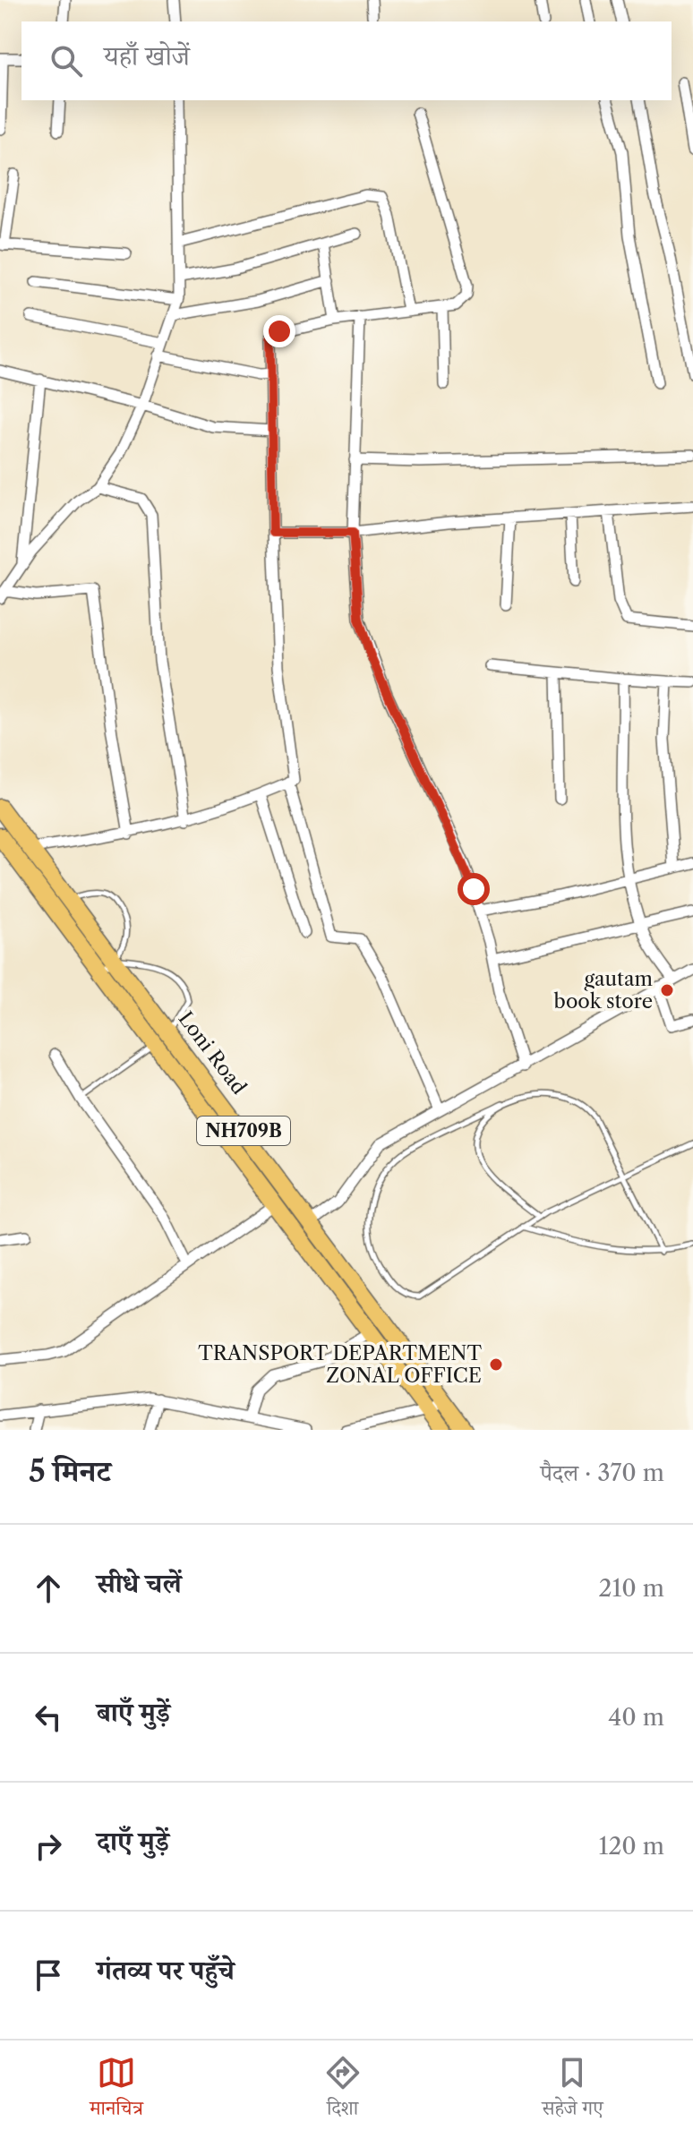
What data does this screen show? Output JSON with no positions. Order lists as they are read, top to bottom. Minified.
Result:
{"streets":{"highway":["Loni Road","NH709B"]},"places":["gautam book store","TRANSPORT DEPARTMENT ZONAL OFFICE"],"page":{"search":"यहाँ खोजें","heading":["5 मिनट","पैदल · 370 m"],"list":[["सीधे चलें","210 m"],["बाएँ मुड़ें","40 m"],["दाएँ मुड़ें","120 m"],"गंतव्य पर पहुँचे"],"nav":["मानचित्र","दिशा","सहेजे गए"]}}
